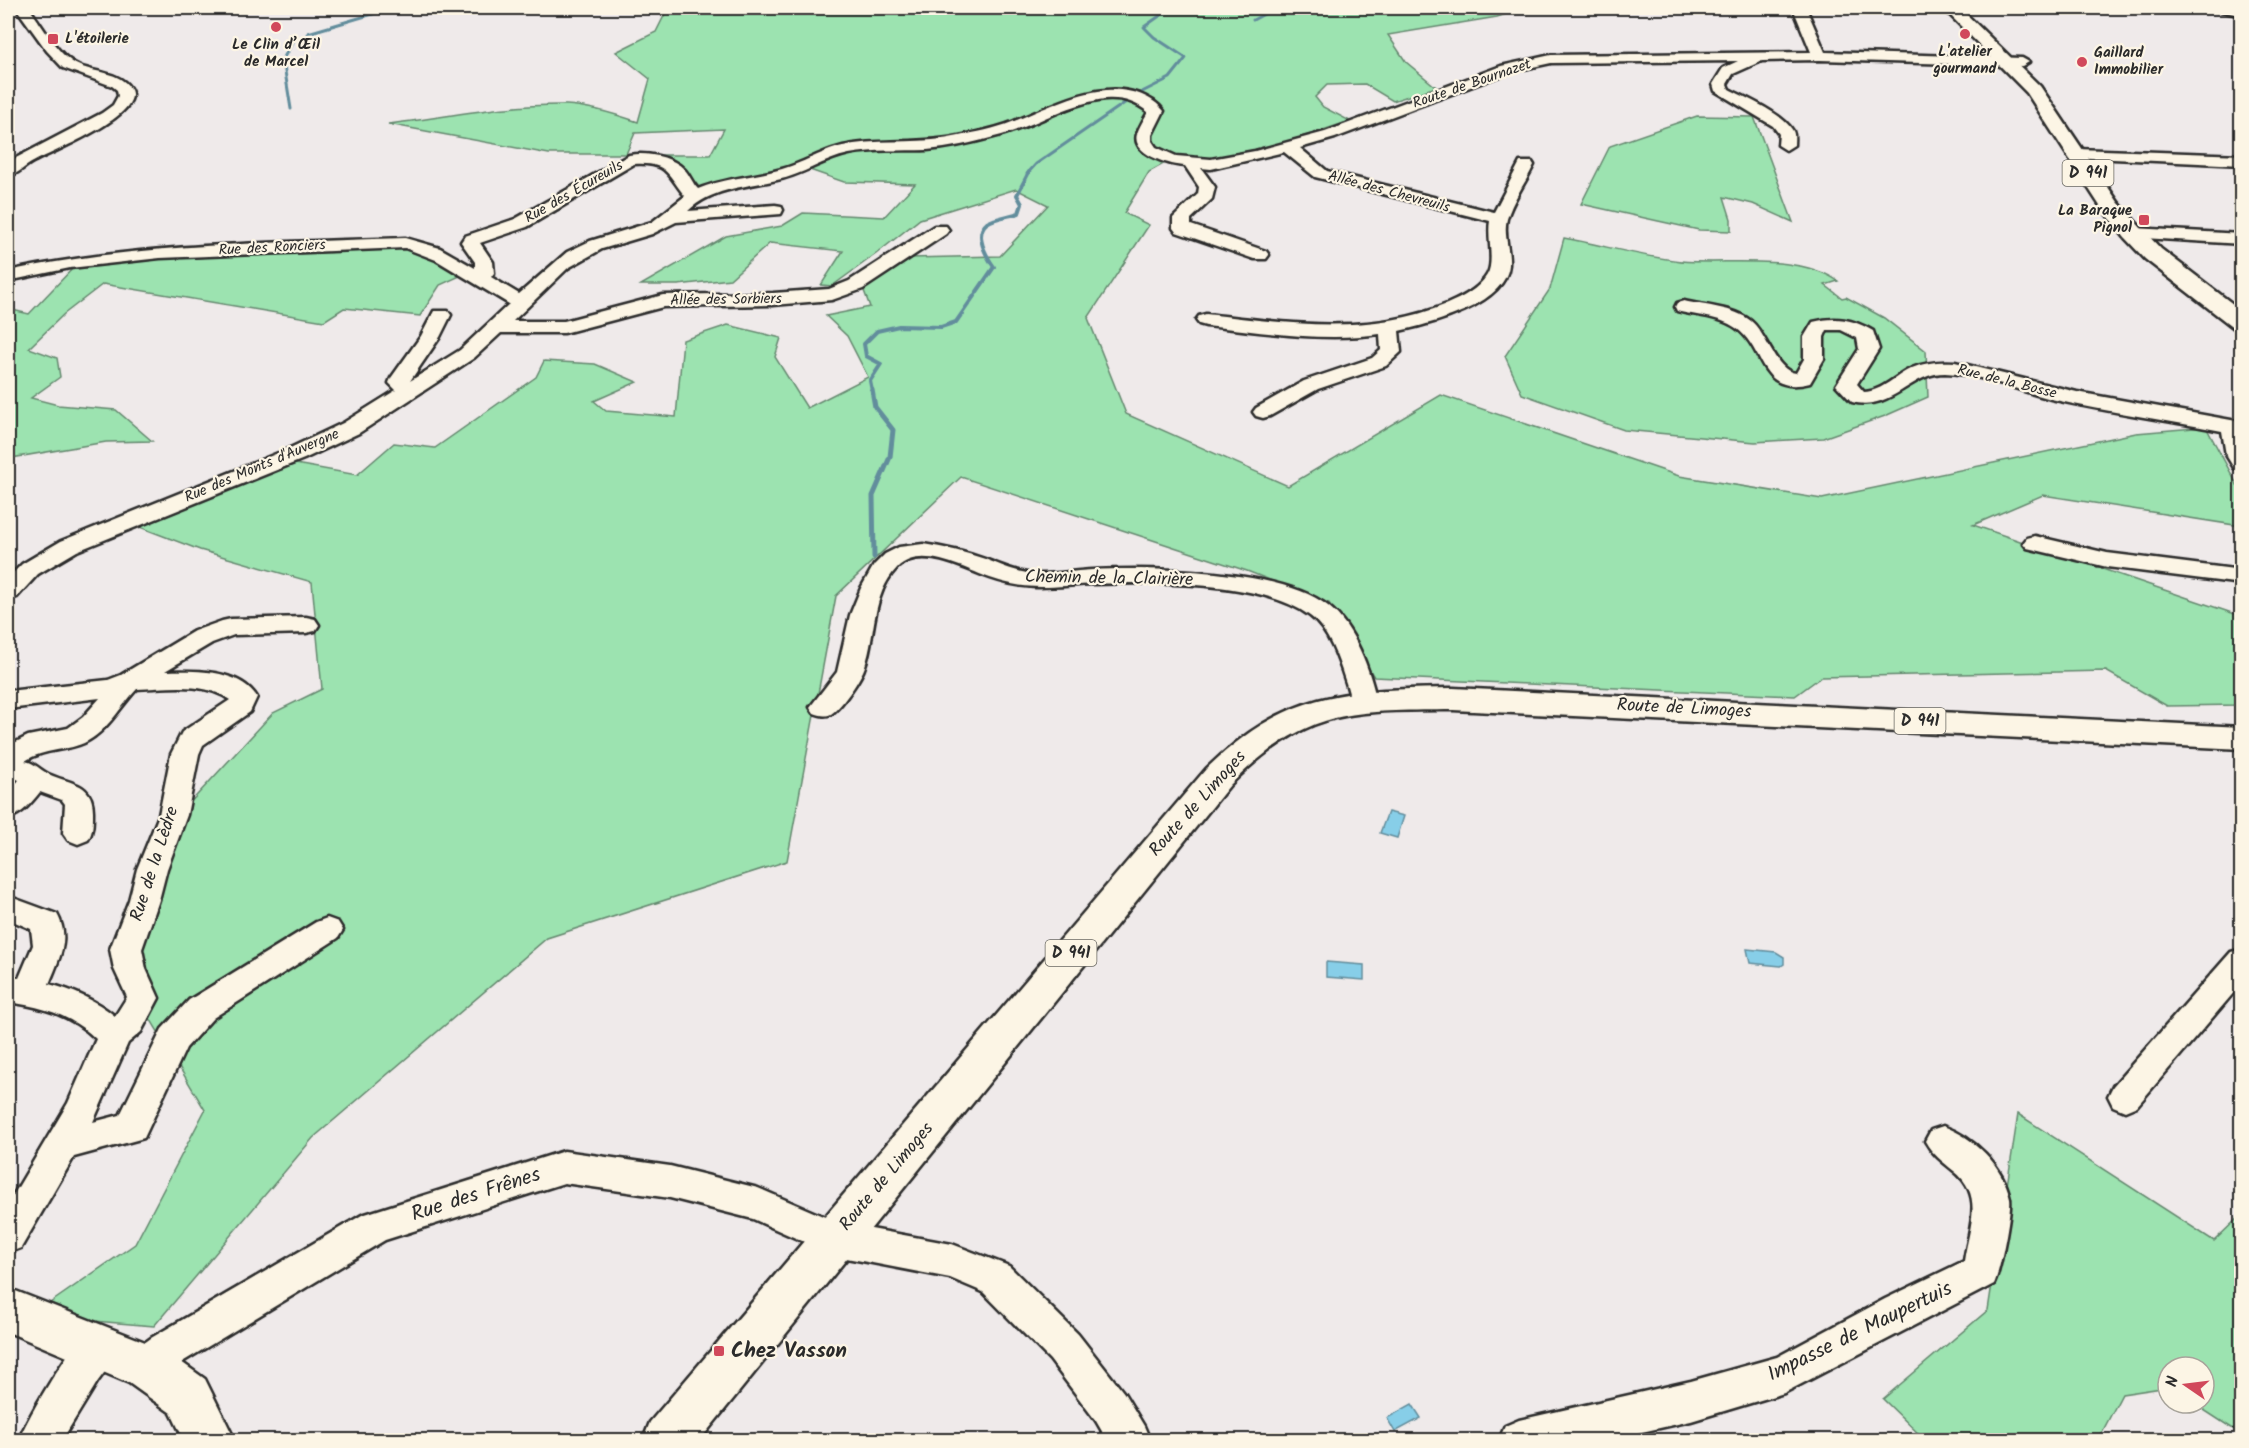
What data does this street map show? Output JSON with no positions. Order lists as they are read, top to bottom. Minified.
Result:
{"streets":{"main road":["D 941","Route de Limoges"],"street":["Route de Bournazet","Rue des Écureuils","Allée des Chevreuils","Rue des Ronciers","Allée des Sorbiers","Rue de la Bosse","Rue des Monts d'Auvergne","Chemin de la Clairière","Rue de la Lèdre","Rue des Frênes","Impasse de Maupertuis"]},"crossings":[["Route de Bournazet","D 941"],["Route de Bournazet","Allée des Chevreuils"],["Route de Bournazet","Rue des Monts d'Auvergne"],["Rue des Écureuils","Rue des Ronciers"],["Rue des Écureuils","Rue des Monts d'Auvergne"],["Rue des Ronciers","Rue des Monts d'Auvergne"],["Allée des Sorbiers","Rue des Monts d'Auvergne"],["Chemin de la Clairière","Route de Limoges"],["Route de Limoges","Rue des Frênes"]],"places":{"other":["Le Clin d’Œil de Marcel","L'atelier gourmand","Gaillard Immobilier"],"transit":["L'étoilerie","La Baraque Pignol","Chez Vasson"]},"north":"left"}
